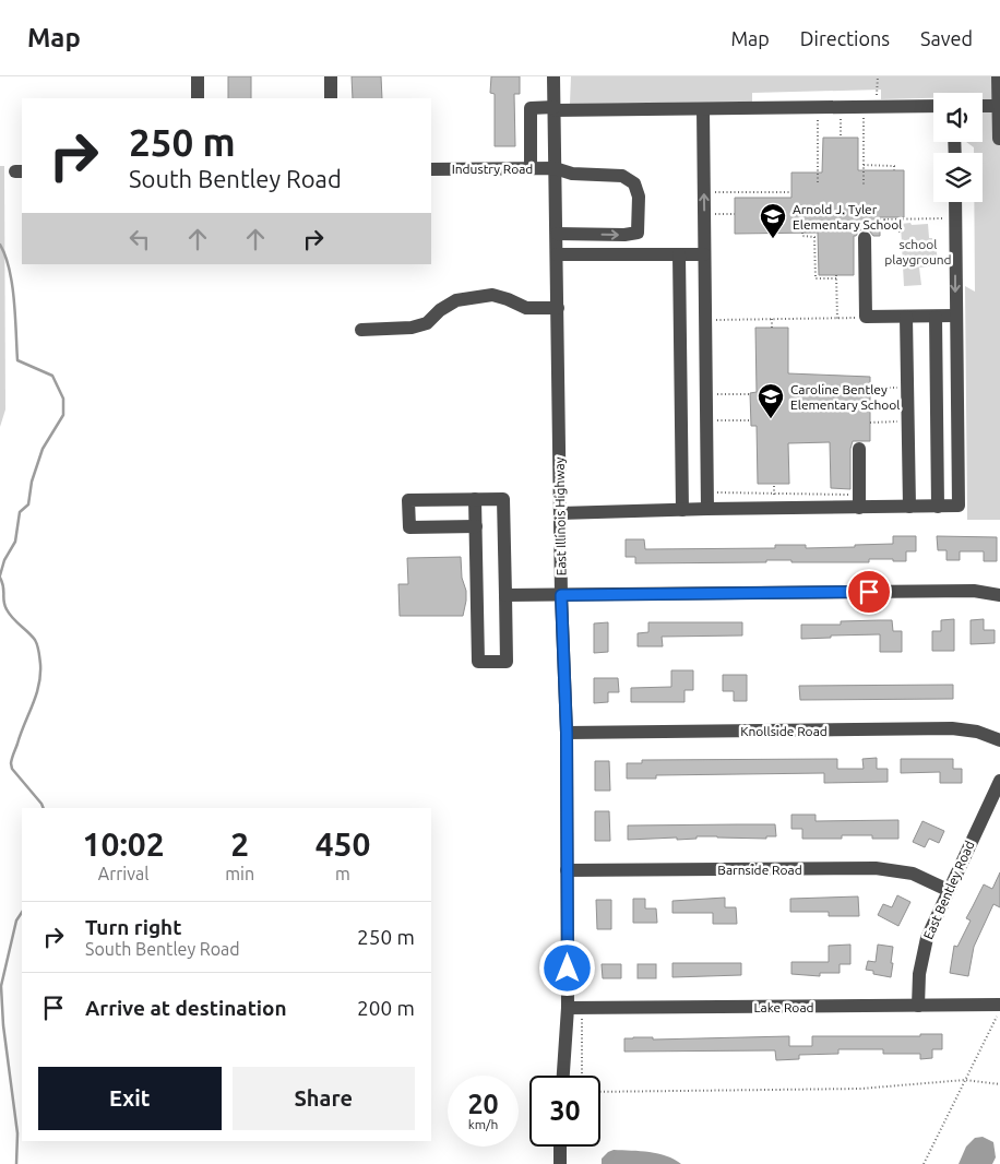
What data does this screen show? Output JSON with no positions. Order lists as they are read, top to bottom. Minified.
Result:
{"streets":{"street":["Industry Road","East Illinois Highway","Knollside Road","Barnside Road","East Bentley Road","Lake Road"]},"crossings":[["Industry Road","East Illinois Highway"],["East Illinois Highway","Knollside Road"],["East Illinois Highway","Barnside Road"],["East Illinois Highway","Lake Road"],["Barnside Road","East Bentley Road"],["East Bentley Road","Lake Road"]],"parks":["school playground"],"places":{"school or university":["Arnold J. Tyler Elementary School","Caroline Bentley Elementary School"]},"page":{"header":"Map","nav":["Map","Directions","Saved"],"turn":["250 m","South Bentley Road"],"eta":["10:02","Arrival","2","min","450","m"],"list":[{"name":"Turn right","note":"South Bentley Road","value":"250 m"},{"name":"Arrive at destination","value":"200 m"}],"buttons":["Exit","Share"],"speed":"20 km/h","limit":"30"}}
